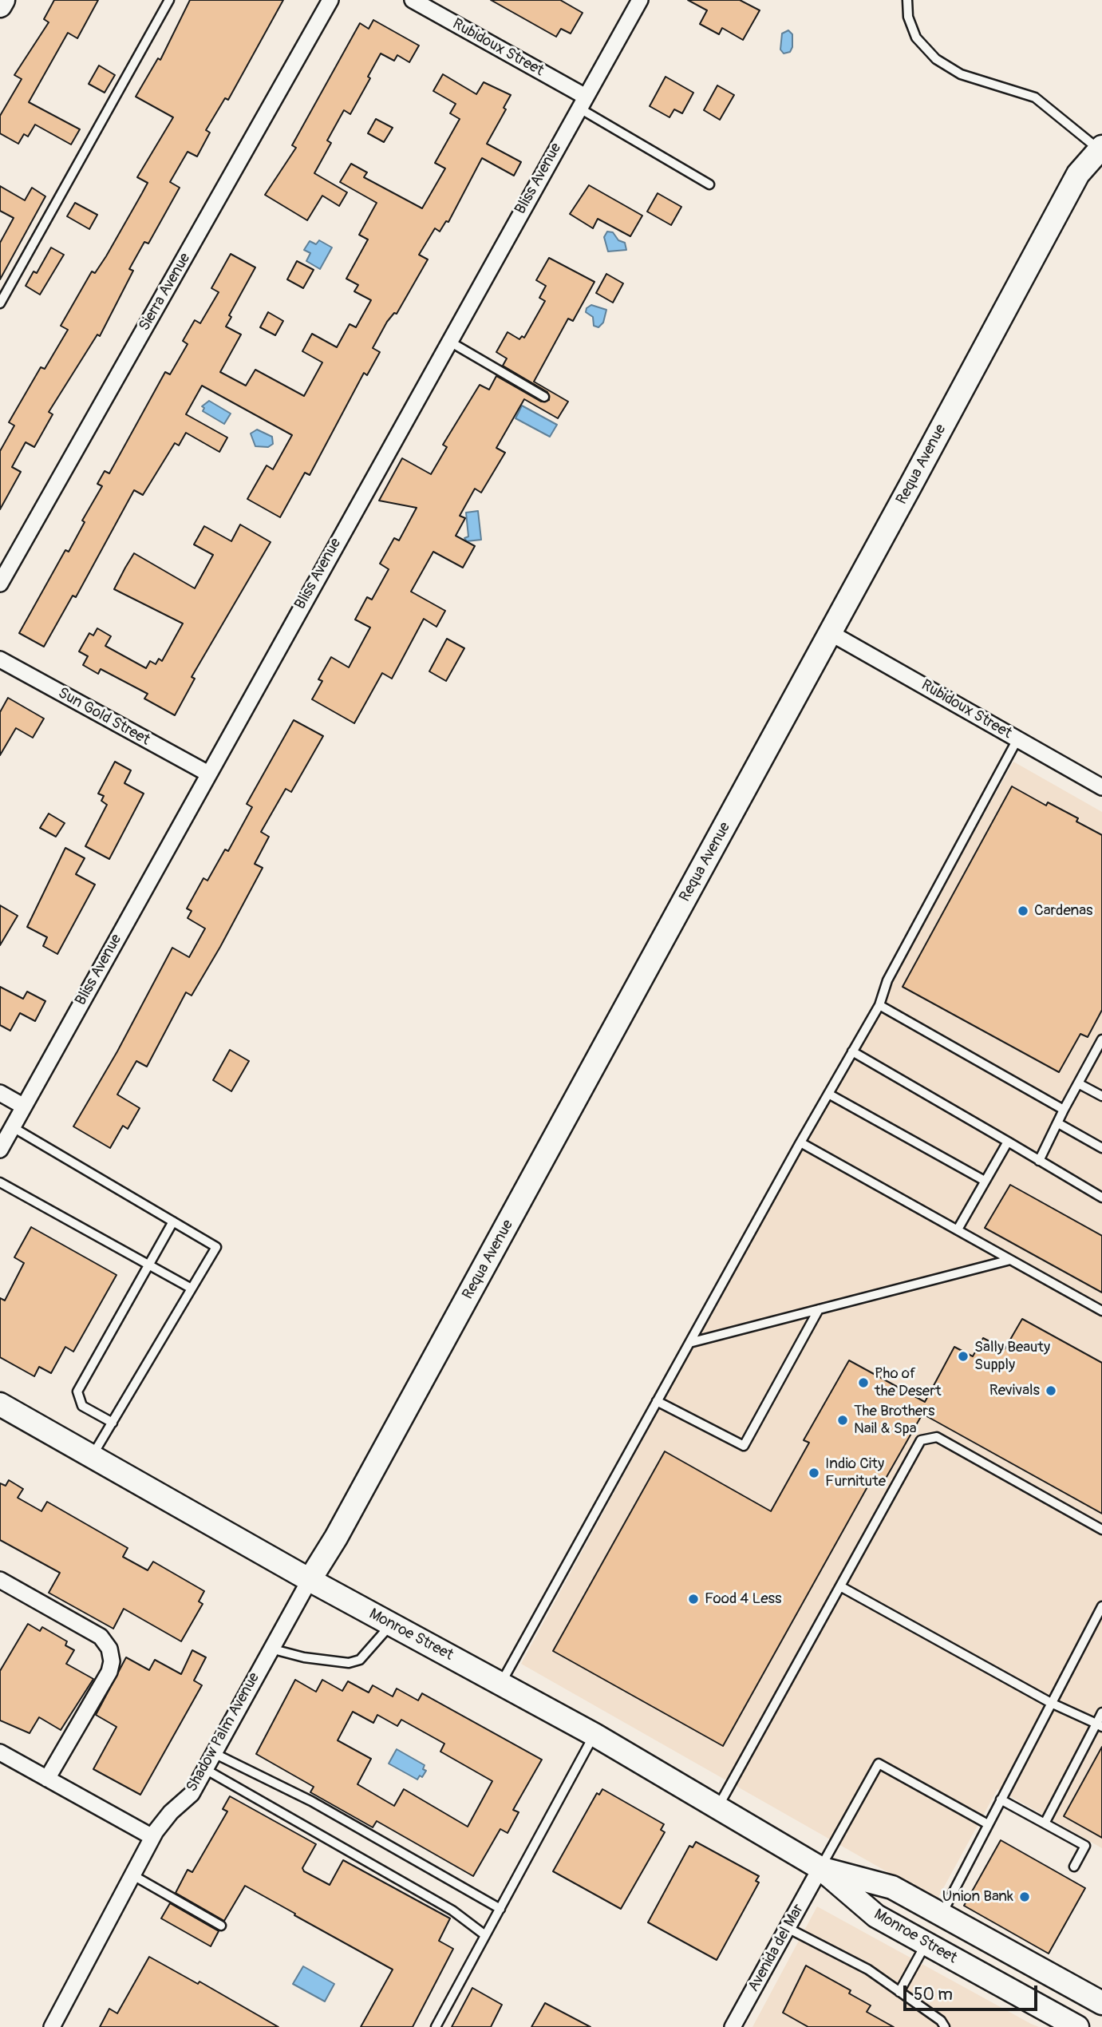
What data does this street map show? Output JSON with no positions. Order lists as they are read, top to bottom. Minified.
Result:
{"streets":{"street":["Rubidoux Street","Bliss Avenue","Sierra Avenue","Requa Avenue","Sun Gold Street","Monroe Street","Shadow Palm Avenue","Avenida del Mar"]},"crossings":[["Rubidoux Street","Bliss Avenue"],["Rubidoux Street","Requa Avenue"],["Bliss Avenue","Sun Gold Street"],["Requa Avenue","Monroe Street"],["Requa Avenue","Shadow Palm Avenue"],["Monroe Street","Shadow Palm Avenue"],["Monroe Street","Avenida del Mar"]],"places":["Cardenas","Sally Beauty Supply","Pho of the Desert","Revivals","The Brothers Nail & Spa","Indio City Furnitute","Food 4 Less","Union Bank"],"scale_bar":"50 m"}
